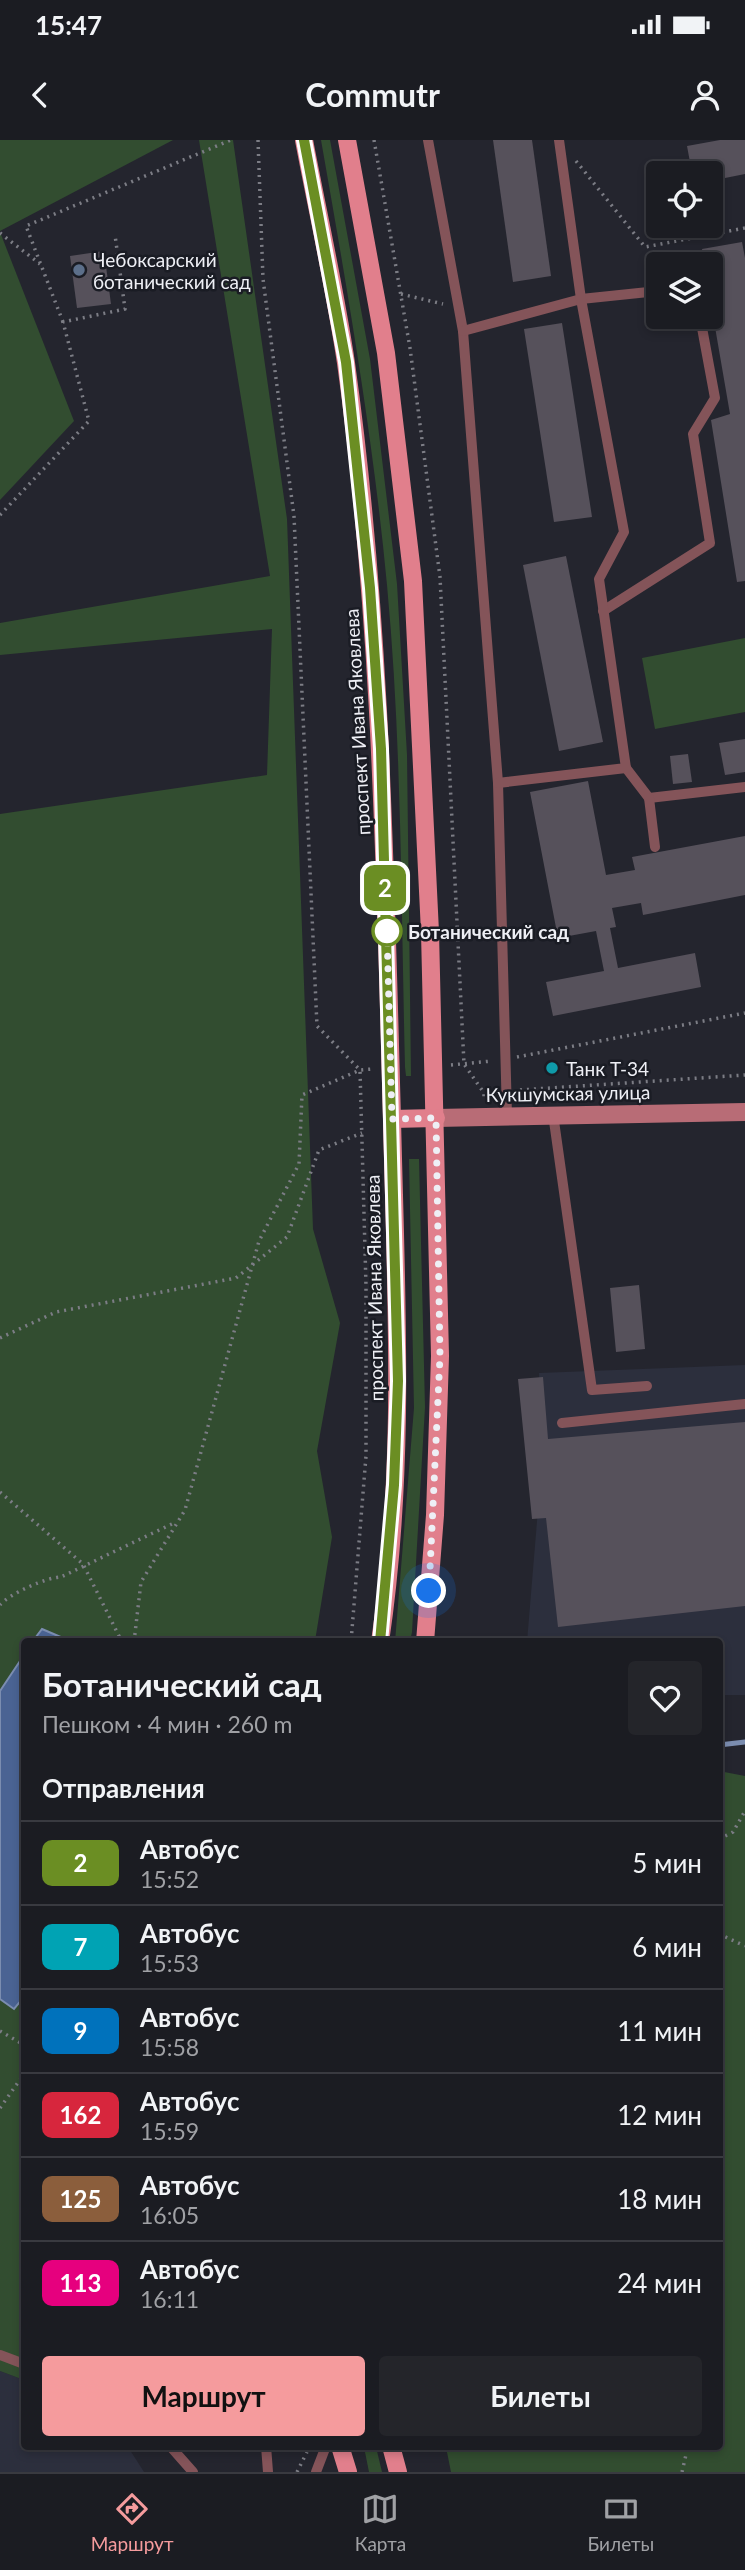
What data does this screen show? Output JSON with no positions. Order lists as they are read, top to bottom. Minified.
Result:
{"streets":{"main road":["проспект Ивана Яковлева","Кукшумская улица"]},"crossings":[["проспект Ивана Яковлева","Кукшумская улица"]],"places":["Чебоксарский ботанический сад","Ботанический сад","Танк Т-34"],"lines":["bus line 2"],"page":{"status":"15:47","header":"Commutr","on_map":"2","heading":[["Ботанический сад","Пешком · 4 мин · 260 m"],"Отправления"],"list":[{"mark":"2","name":"Автобус","note":"15:52","value":"5 мин"},{"mark":"7","name":"Автобус","note":"15:53","value":"6 мин"},{"mark":"9","name":"Автобус","note":"15:58","value":"11 мин"},{"mark":"162","name":"Автобус","note":"15:59","value":"12 мин"},{"mark":"125","name":"Автобус","note":"16:05","value":"18 мин"},{"mark":"113","name":"Автобус","note":"16:11","value":"24 мин"}],"buttons":["Маршрут","Билеты"],"tabs":["Маршрут","Карта","Билеты"]}}
